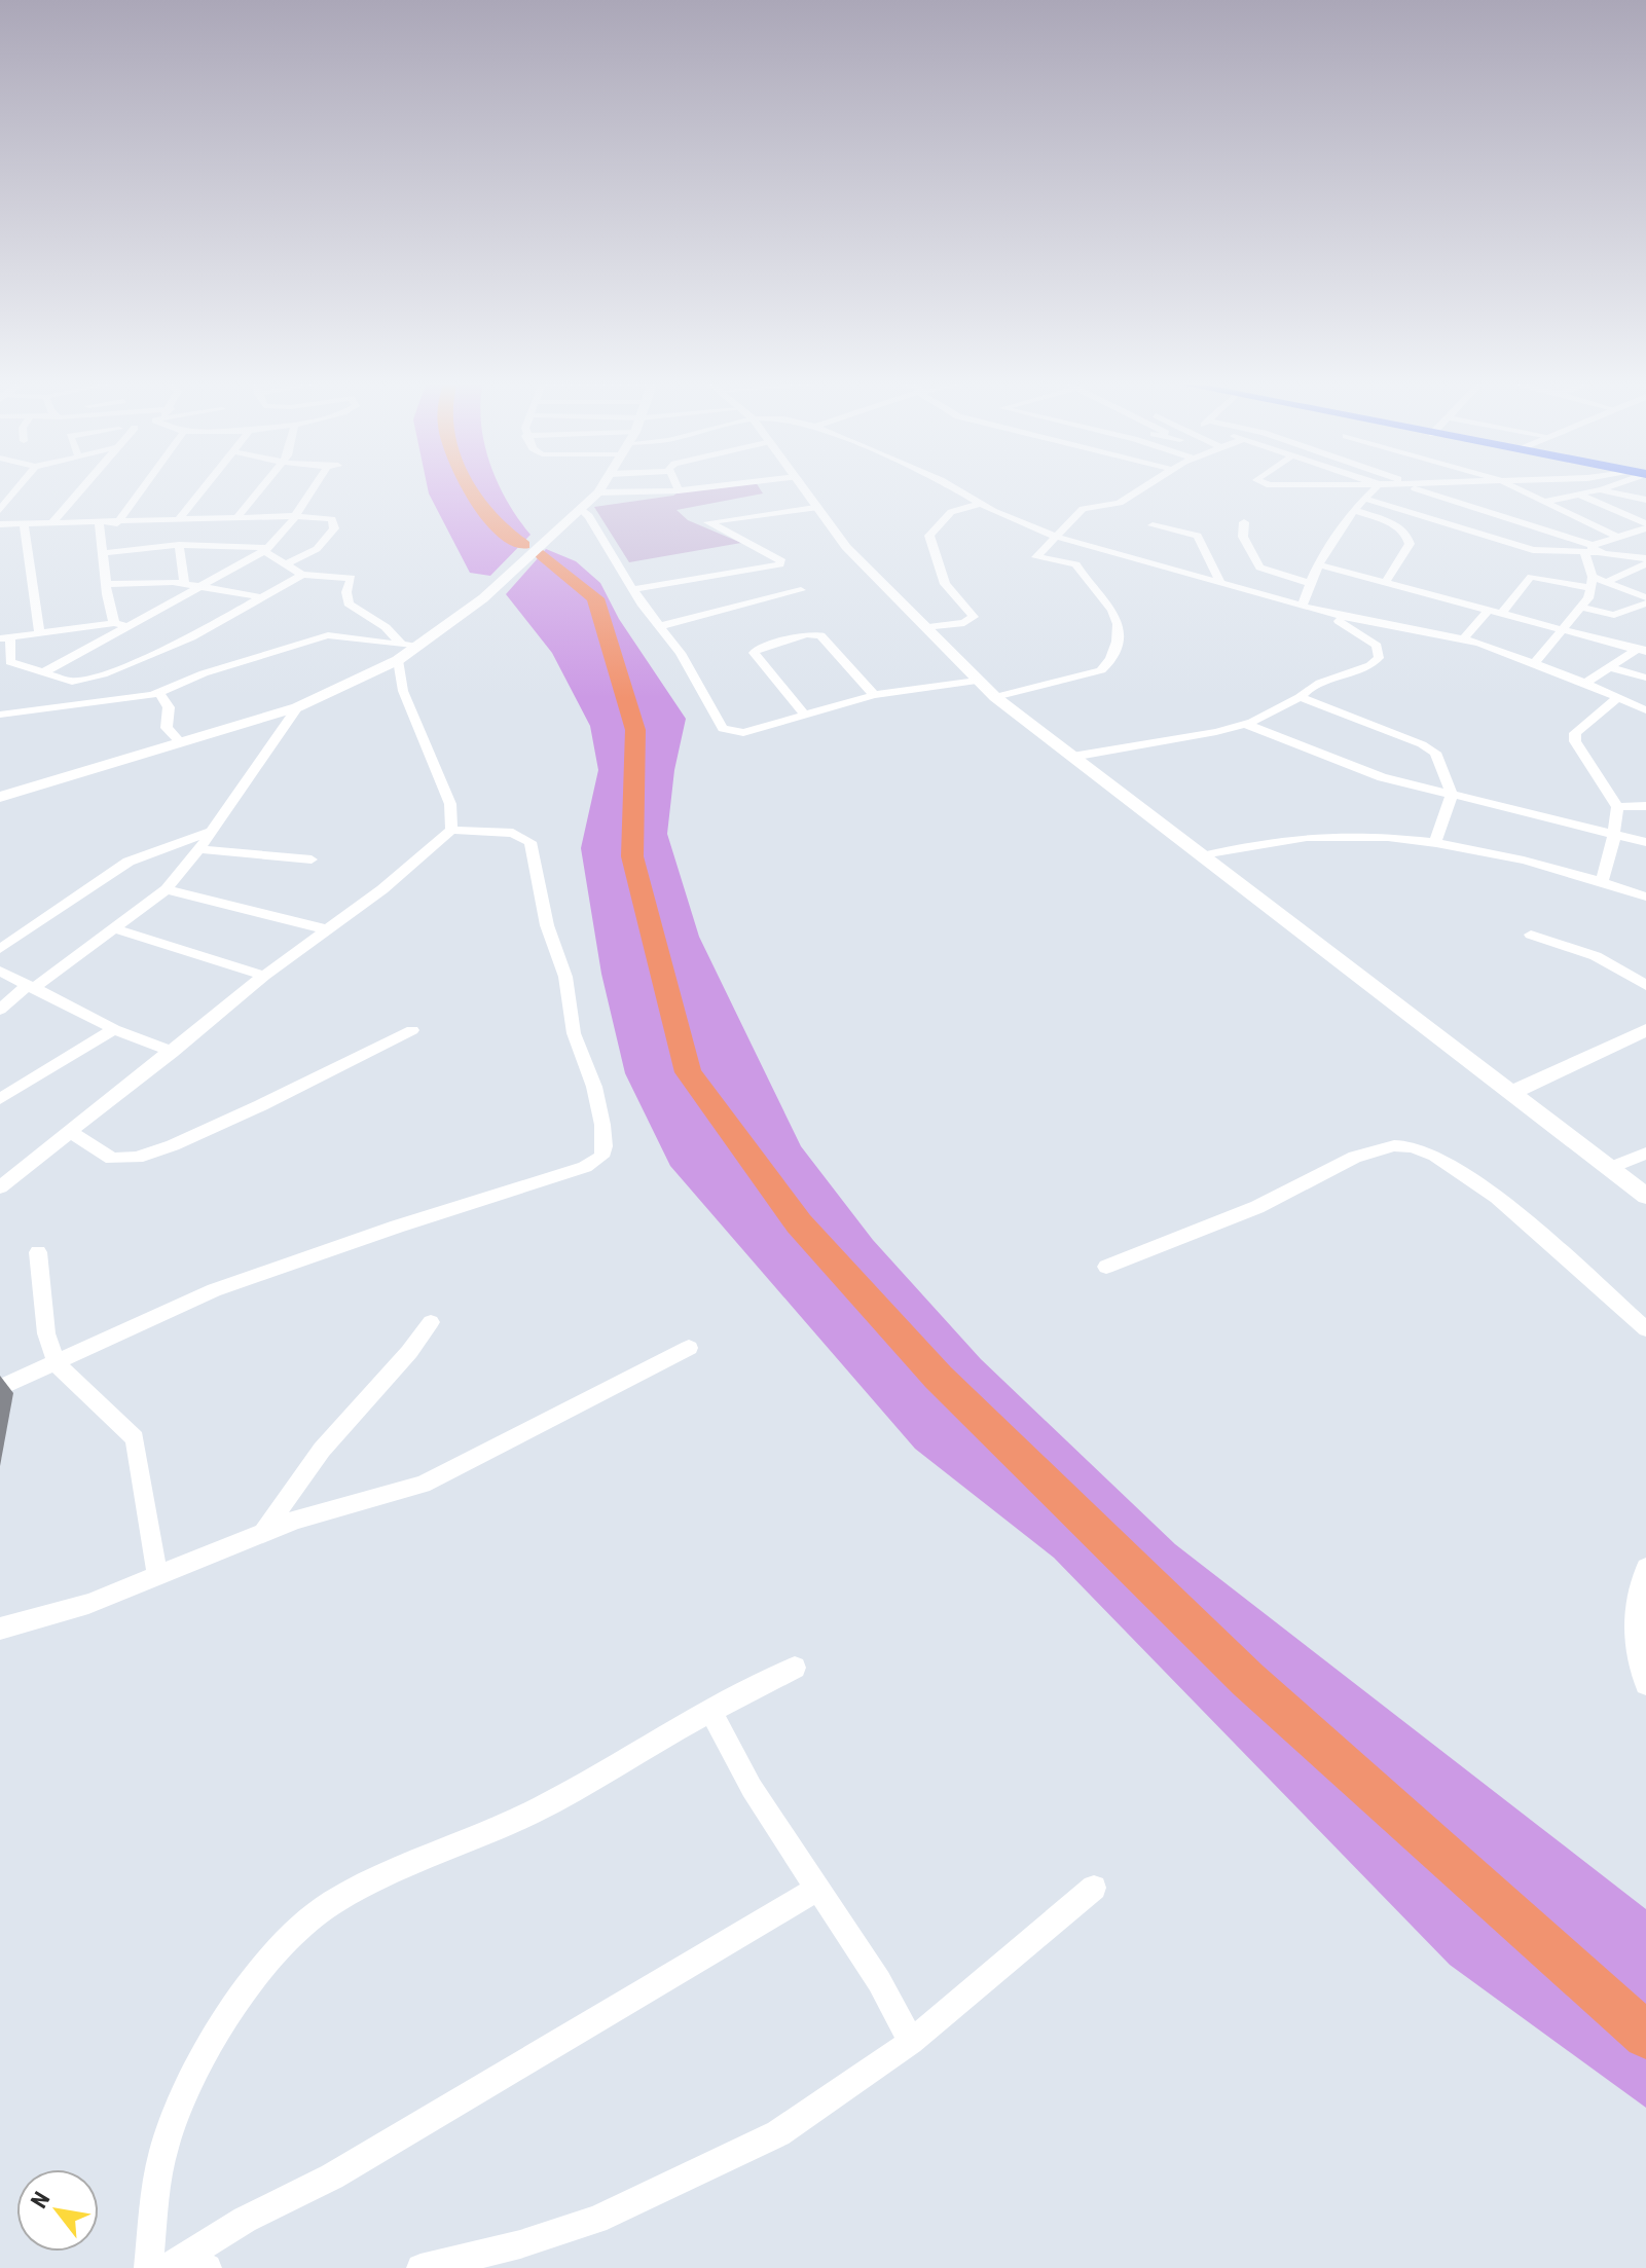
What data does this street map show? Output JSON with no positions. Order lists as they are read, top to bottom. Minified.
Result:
{"north":"top left"}
